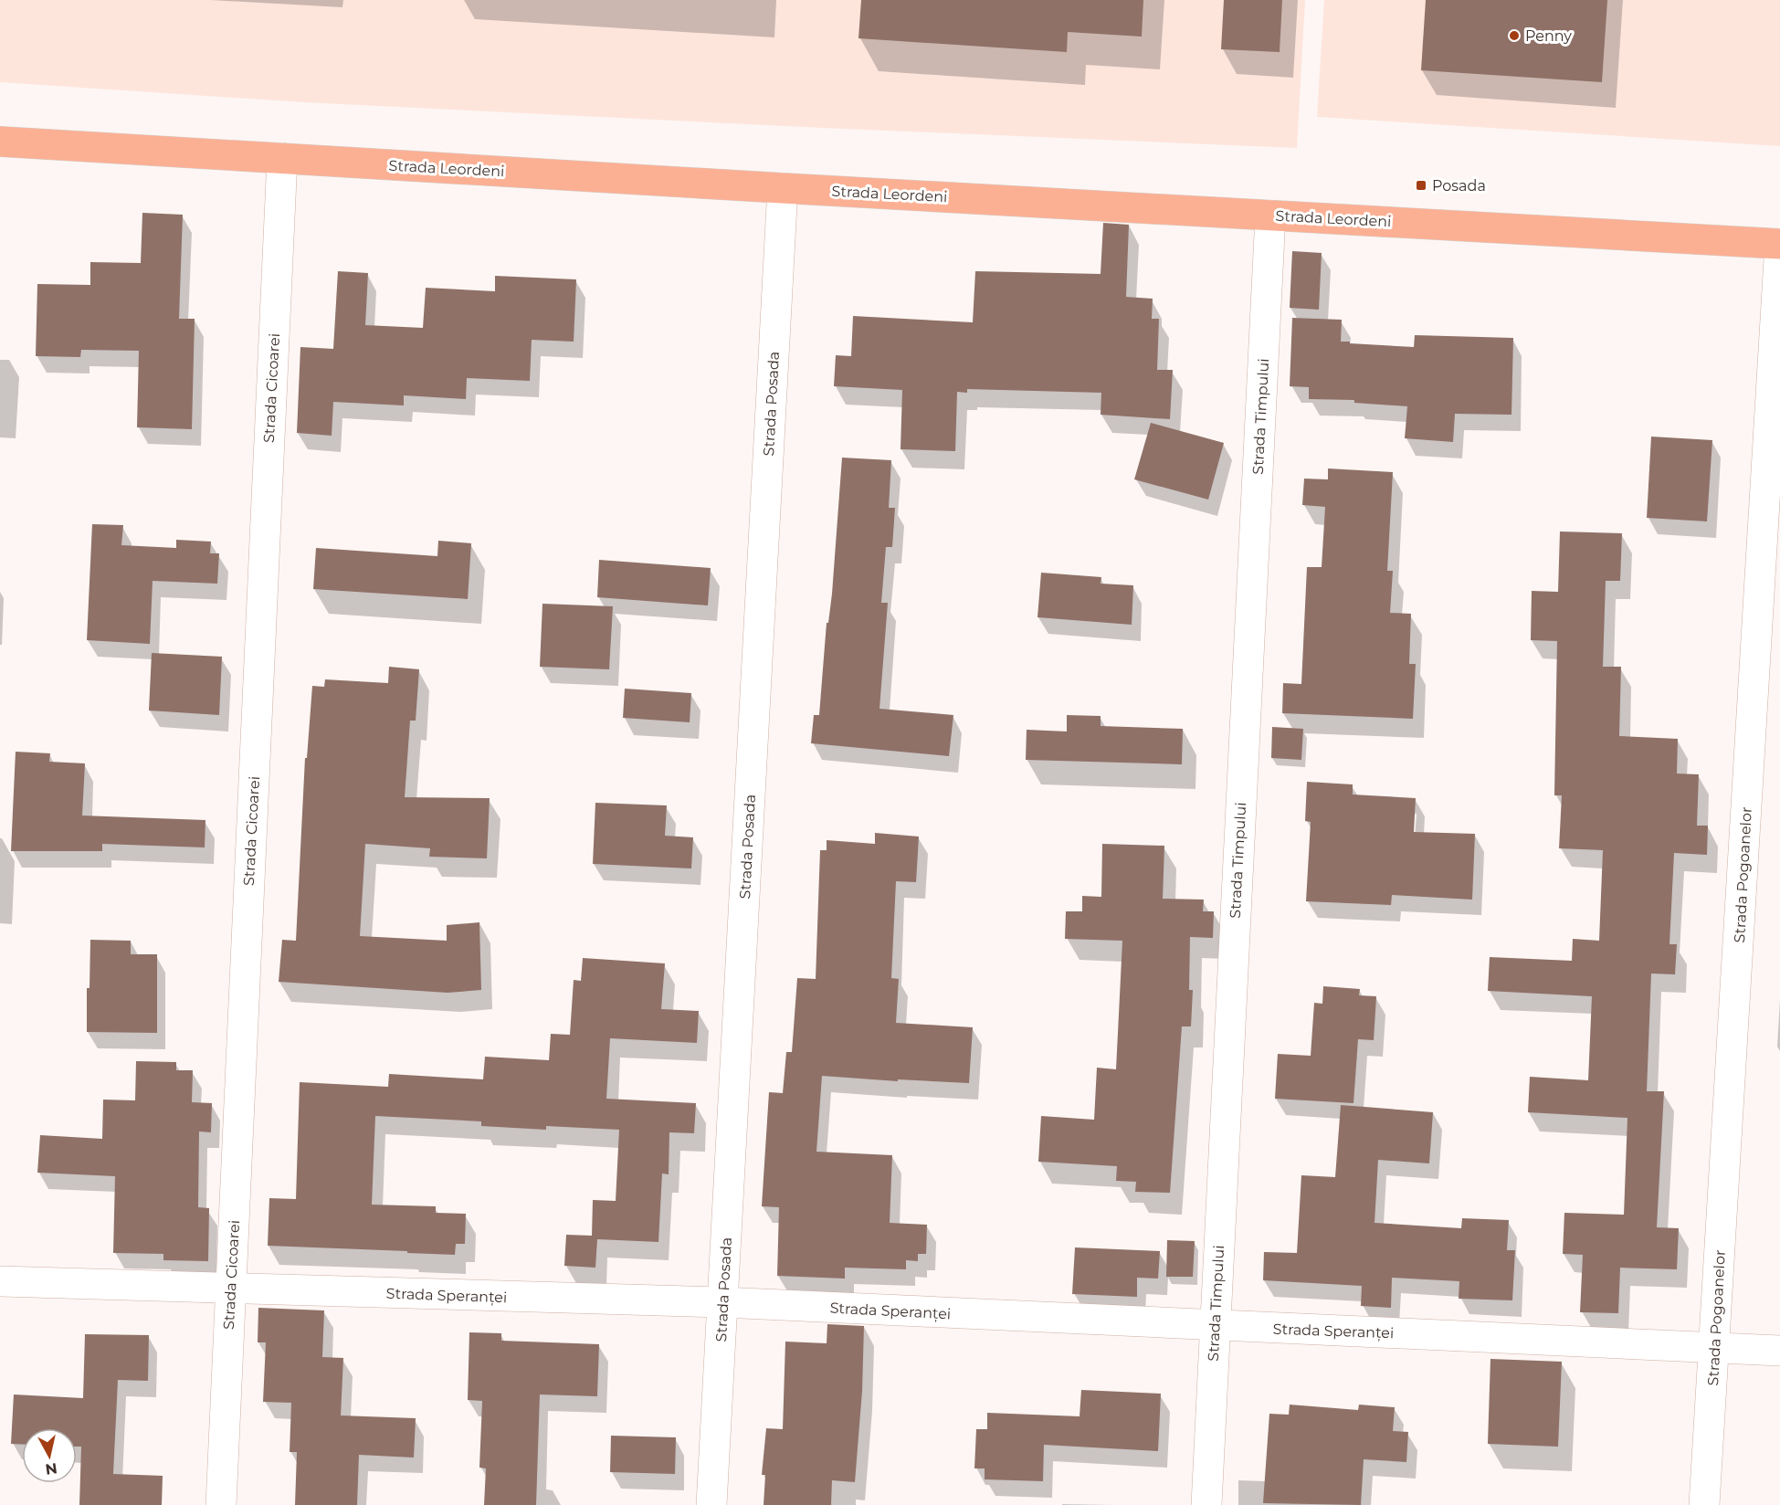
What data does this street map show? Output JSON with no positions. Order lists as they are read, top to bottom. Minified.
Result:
{"streets":{"main road":["Strada Leordeni"],"street":["Strada Cicoarei","Strada Posada","Strada Timpului","Strada Pogoanelor","Strada Speranței"]},"crossings":[["Strada Leordeni","Strada Cicoarei"],["Strada Leordeni","Strada Posada"],["Strada Leordeni","Strada Timpului"],["Strada Leordeni","Strada Pogoanelor"],["Strada Cicoarei","Strada Speranței"],["Strada Posada","Strada Speranței"],["Strada Timpului","Strada Speranței"],["Strada Pogoanelor","Strada Speranței"]],"places":{"other":["Penny"],"transit":["Posada"]},"north":"bottom"}
